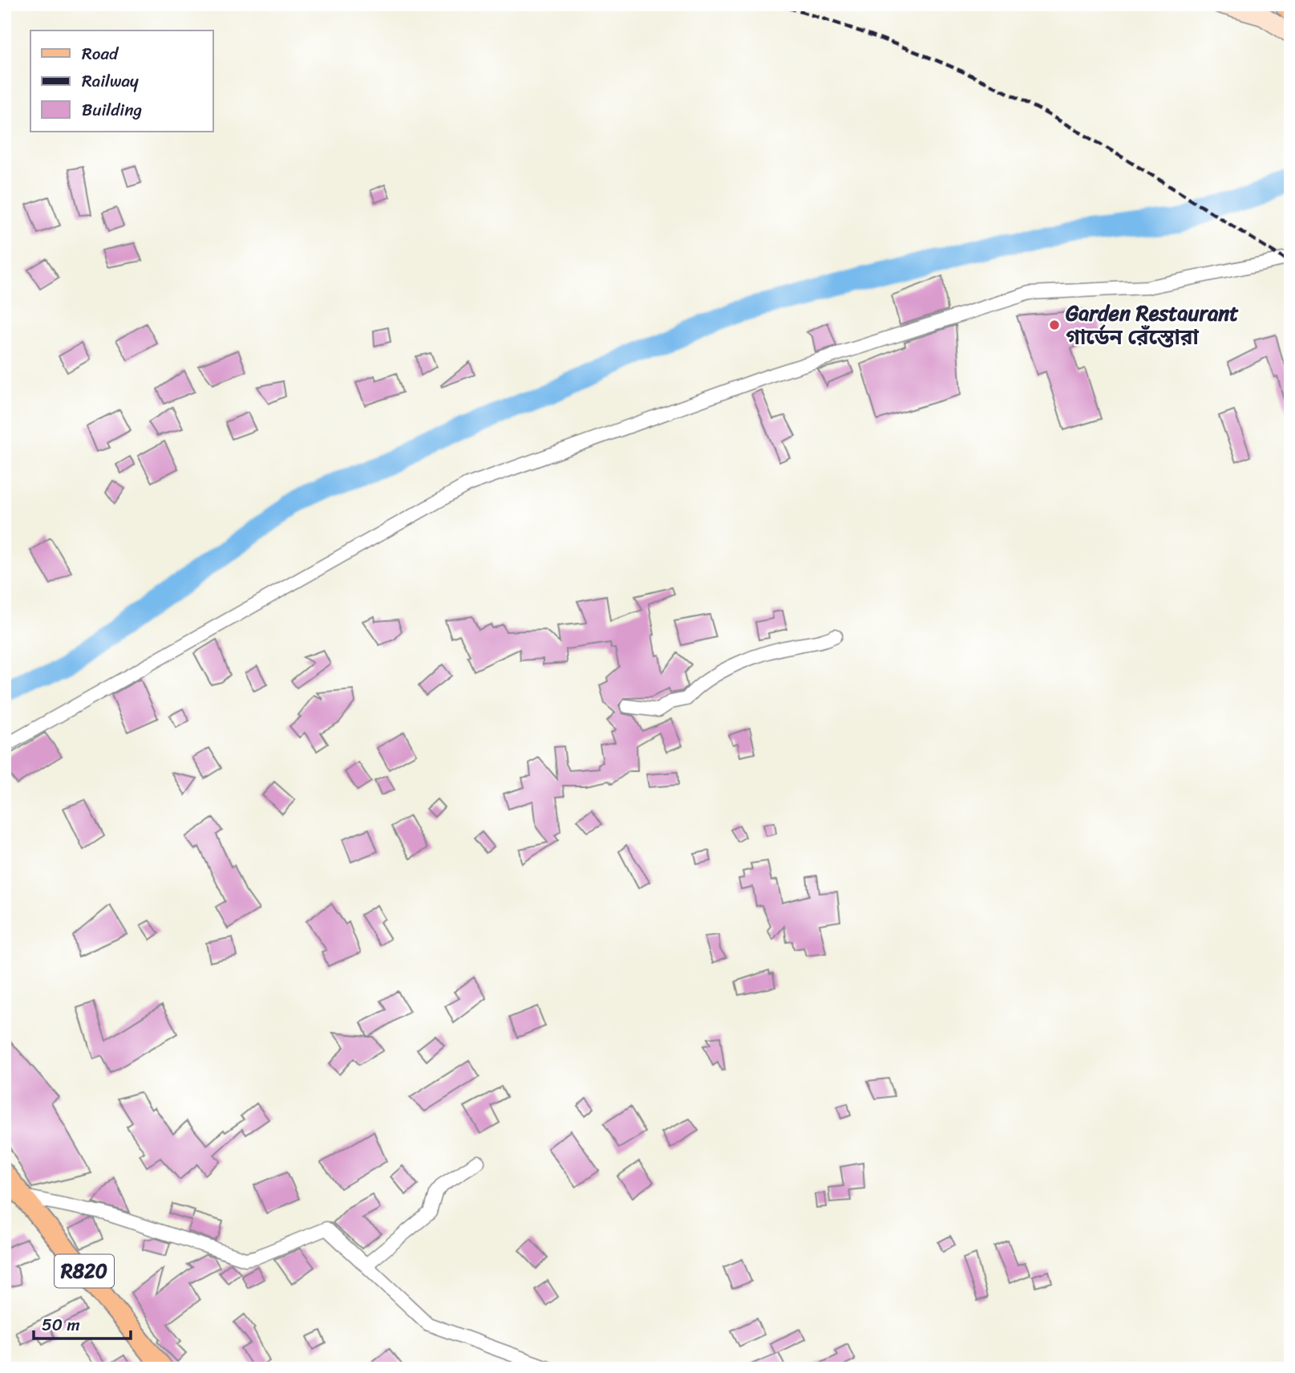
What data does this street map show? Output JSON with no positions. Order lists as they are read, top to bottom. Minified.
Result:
{"streets":{"main road":["R820"]},"places":["Garden Restaurant গার্ডেন রেঁস্তোরা"],"legend":["Road","Railway","Building"],"scale_bar":"50 m"}
